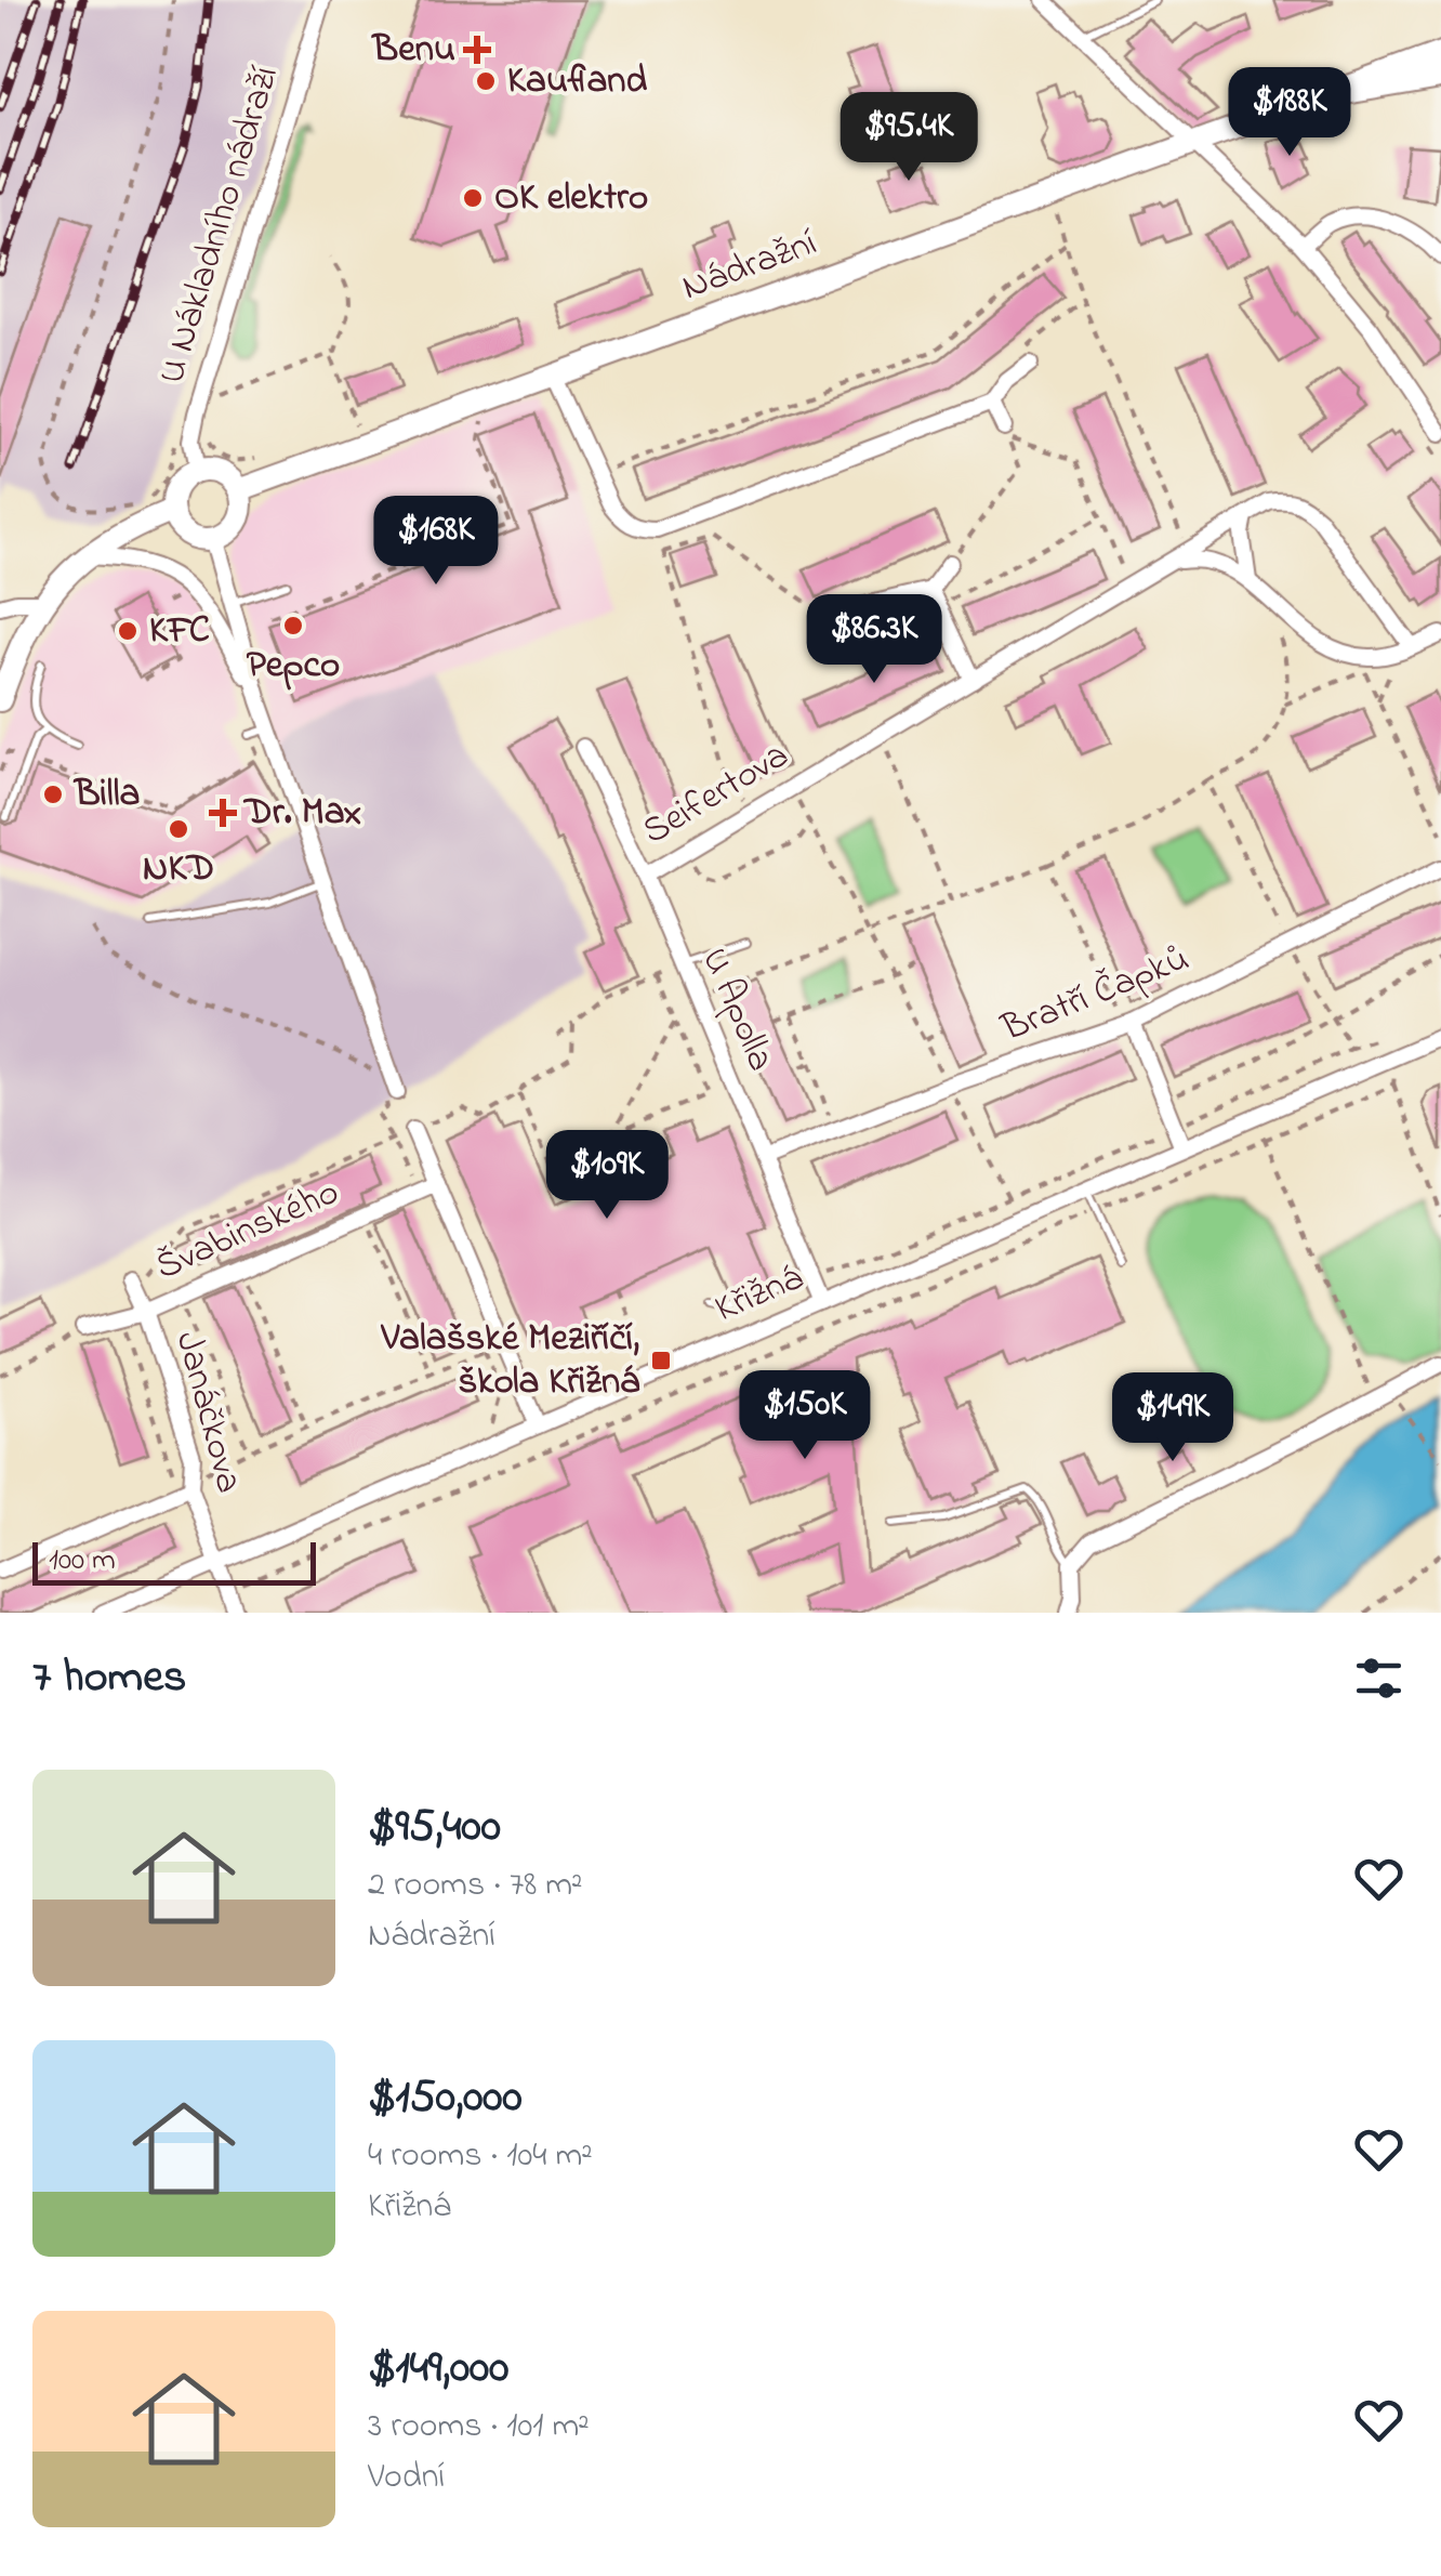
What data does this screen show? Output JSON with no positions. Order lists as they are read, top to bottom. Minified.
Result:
{"streets":{"main road":["Nádražní"],"street":["U Nákladního nádraží","Seifertova","Bratří Čapků","U Apolla","Švabinského","Křižná","Janáčkova"]},"crossings":[["U Nákladního nádraží","Nádražní"],["Seifertova","U Apolla"],["Bratří Čapků","U Apolla"],["U Apolla","Křižná"],["Švabinského","Janáčkova"],["Křižná","Janáčkova"]],"places":{"health":["Benu","Dr. Max"],"other":["Kaufland","OK elektro","Pepco","KFC","Billa","NKD"],"transit":["Valašské Meziříčí, škola Křižná"]},"scale_bar":"100 m","page":{"price":["$188K","$95.4K","$168K","$86.3K","$109K","$150K","$149K"],"scale":"100 m","heading":"7 homes","list":[{"name":"$95,400","note":"2 rooms · 78 m² · Nádražní"},{"name":"$150,000","note":"4 rooms · 104 m² · Křižná"},{"name":"$149,000","note":"3 rooms · 101 m² · Vodní"}]}}
